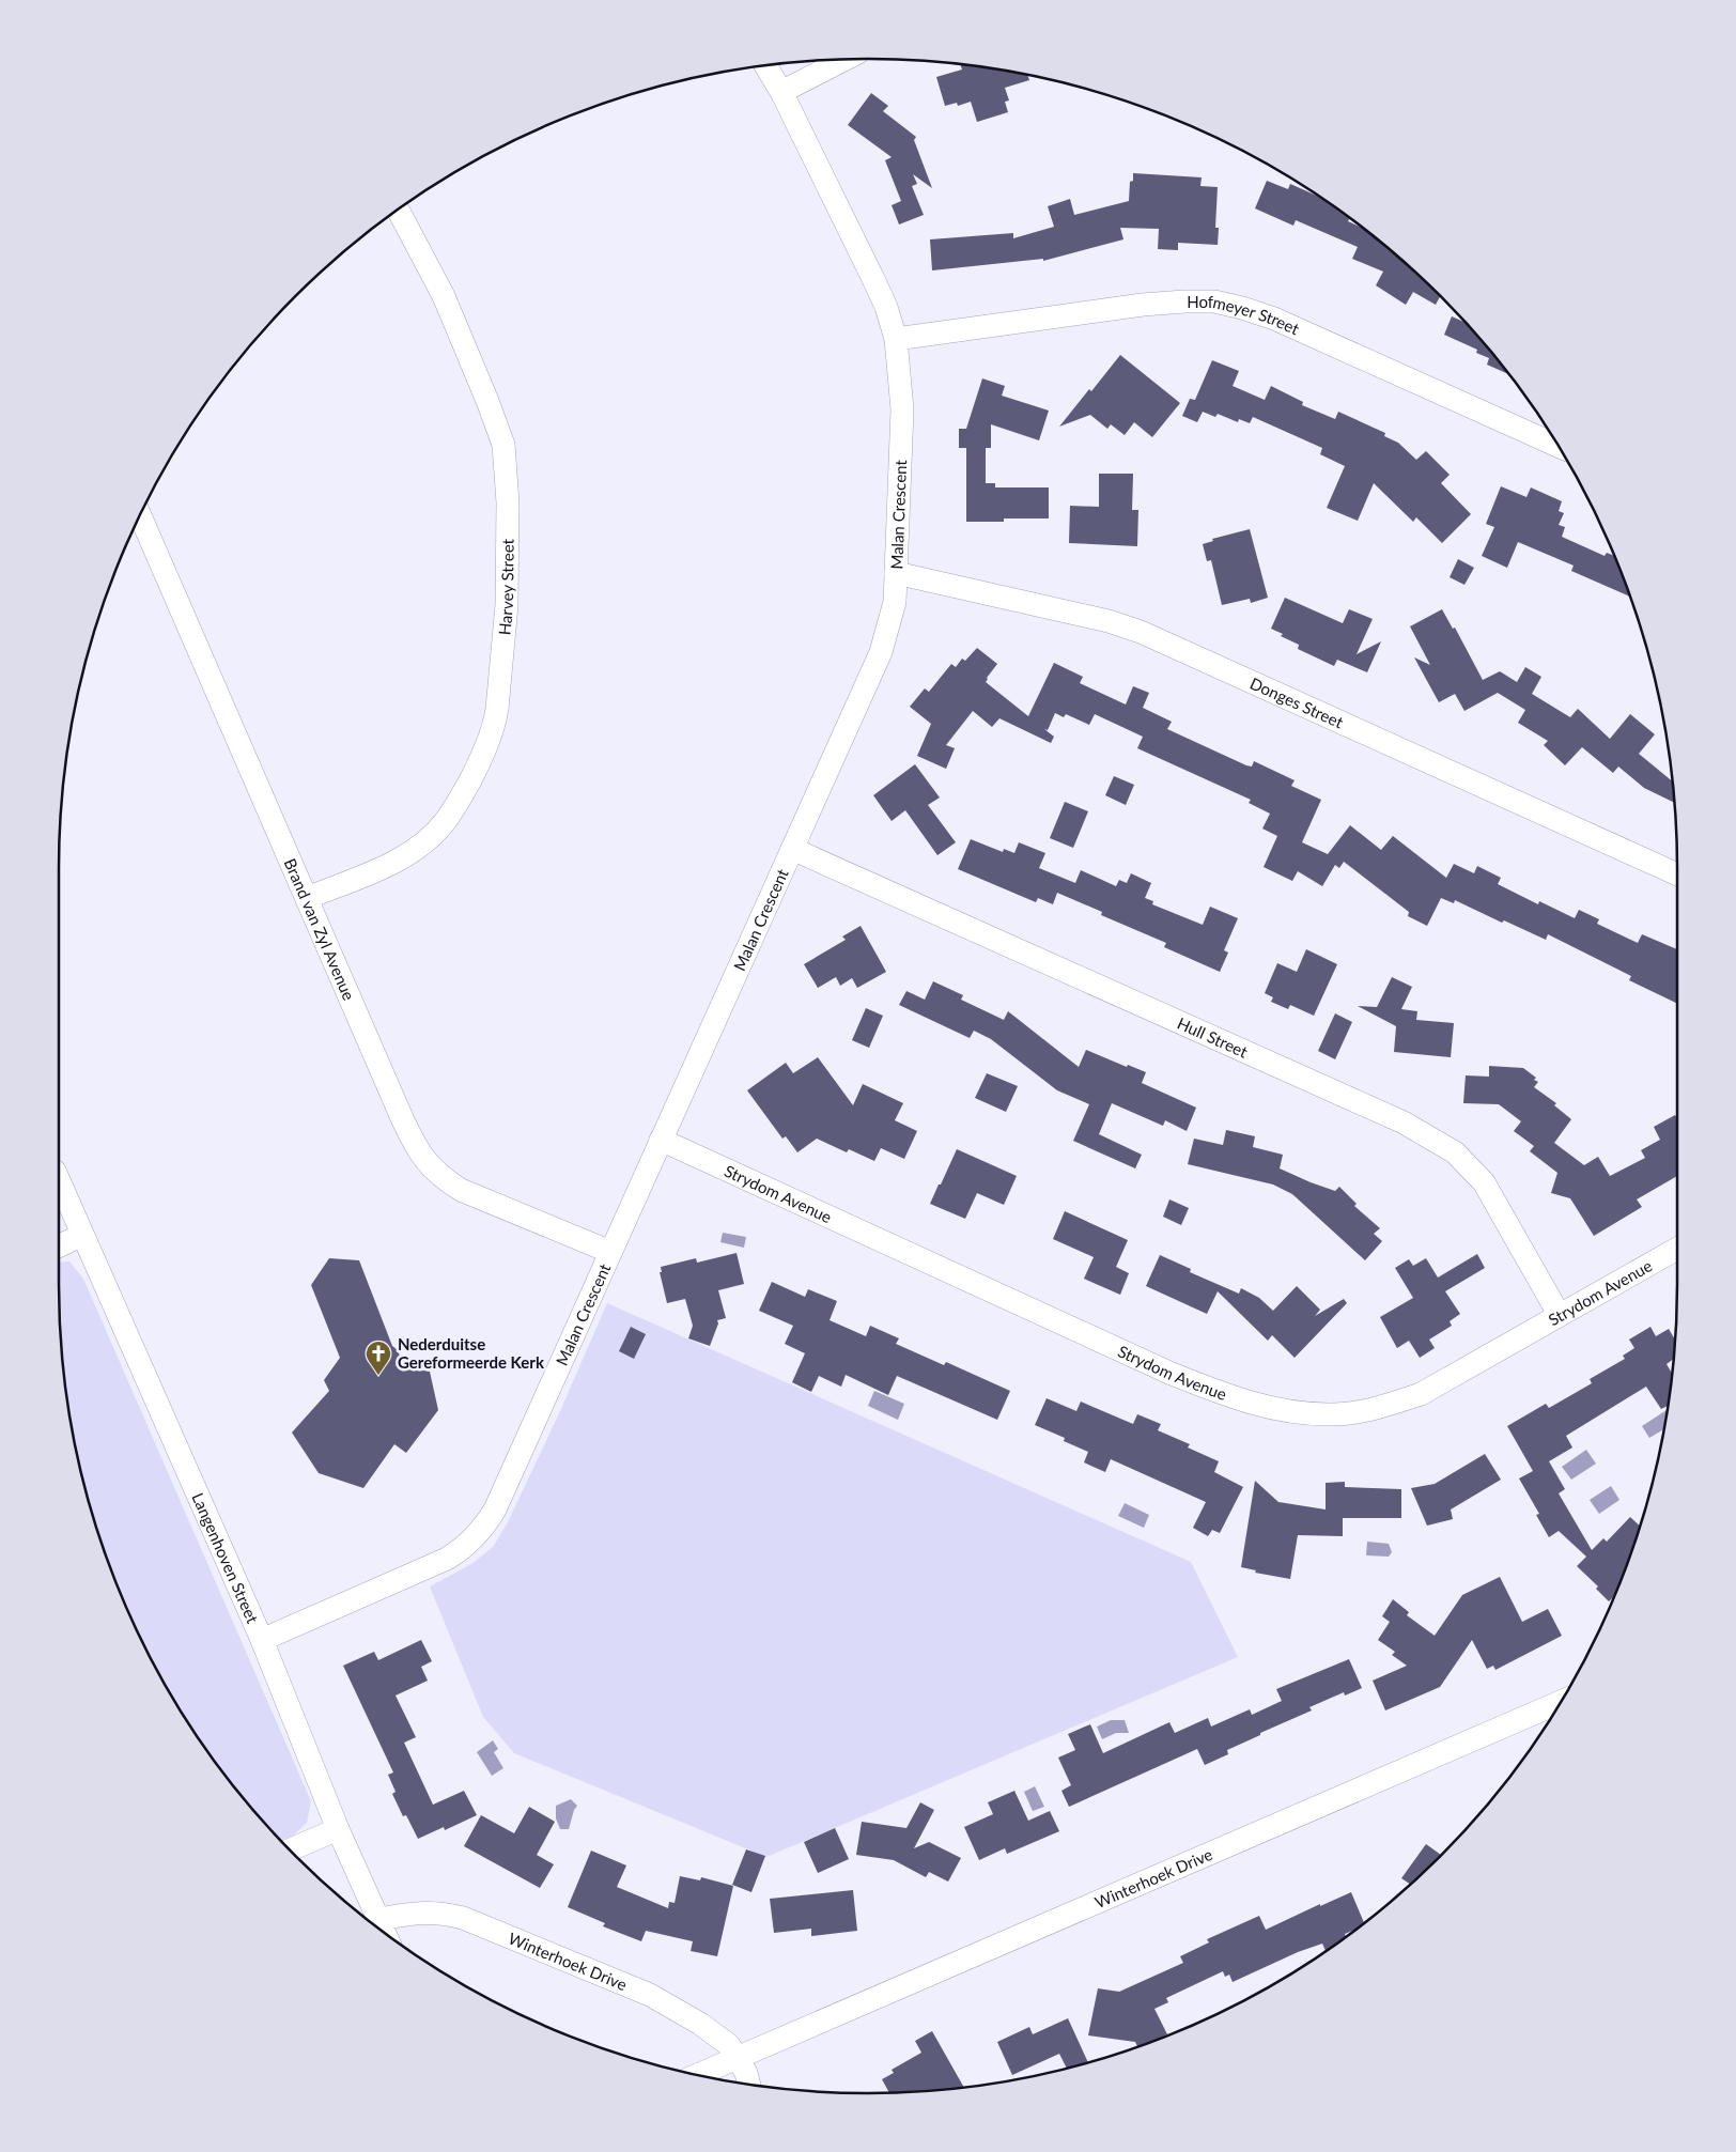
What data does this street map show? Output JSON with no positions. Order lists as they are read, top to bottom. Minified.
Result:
{"streets":{"street":["Hofmeyer Street","Malan Crescent","Harvey Street","Donges Street","Brand van Zyl Avenue","Hull Street","Strydom Avenue","Langenhoven Street","Winterhoek Drive"]},"crossings":[["Hofmeyer Street","Malan Crescent"],["Malan Crescent","Donges Street"],["Malan Crescent","Brand van Zyl Avenue"],["Malan Crescent","Hull Street"],["Malan Crescent","Strydom Avenue"],["Malan Crescent","Langenhoven Street"],["Harvey Street","Brand van Zyl Avenue"],["Hull Street","Strydom Avenue"],["Langenhoven Street","Winterhoek Drive"]],"places":{"church":["Nederduitse Gereformeerde Kerk"]}}
